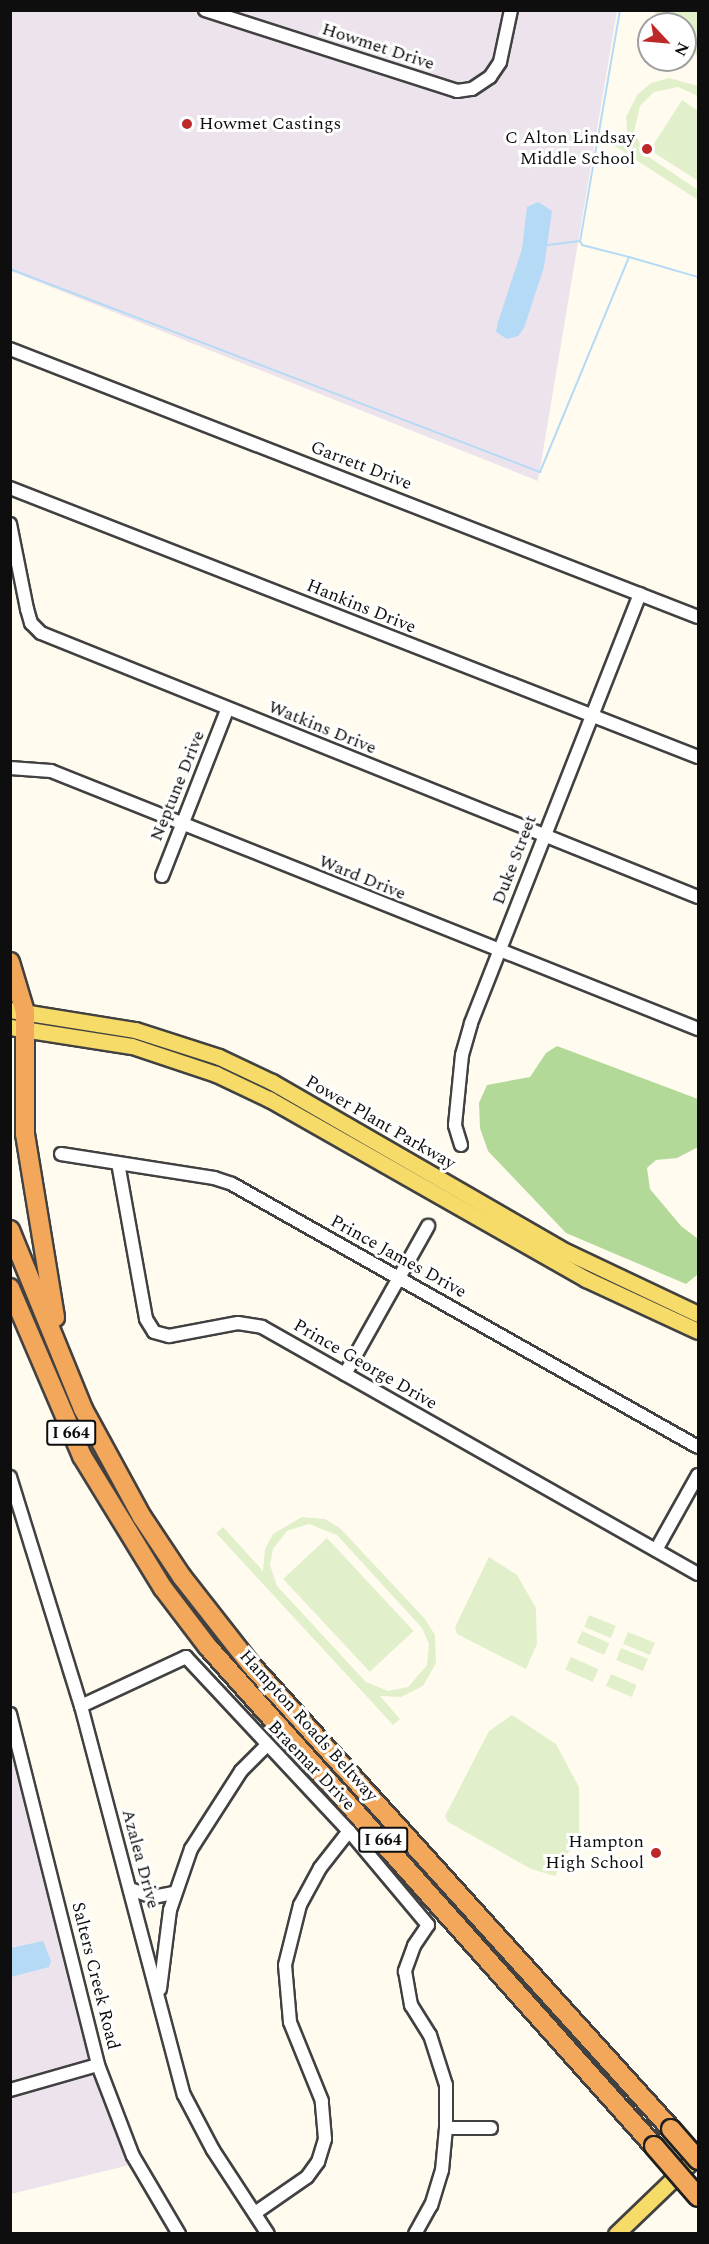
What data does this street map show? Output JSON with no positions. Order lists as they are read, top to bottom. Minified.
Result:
{"streets":{"highway":["I 664","Hampton Roads Beltway"],"main road":["Power Plant Parkway"],"street":["Howmet Drive","Garrett Drive","Hankins Drive","Watkins Drive","Neptune Drive","Duke Street","Ward Drive","Prince James Drive","Prince George Drive","Braemar Drive","Azalea Drive","Salters Creek Road"]},"crossings":[["Garrett Drive","Duke Street"],["Hankins Drive","Duke Street"],["Watkins Drive","Neptune Drive"],["Watkins Drive","Duke Street"],["Neptune Drive","Ward Drive"],["Duke Street","Ward Drive"],["Prince James Drive","Prince George Drive"],["Braemar Drive","Azalea Drive"]],"places":["Howmet Castings","C Alton Lindsay Middle School","Hampton High School"],"north":"bottom right"}
